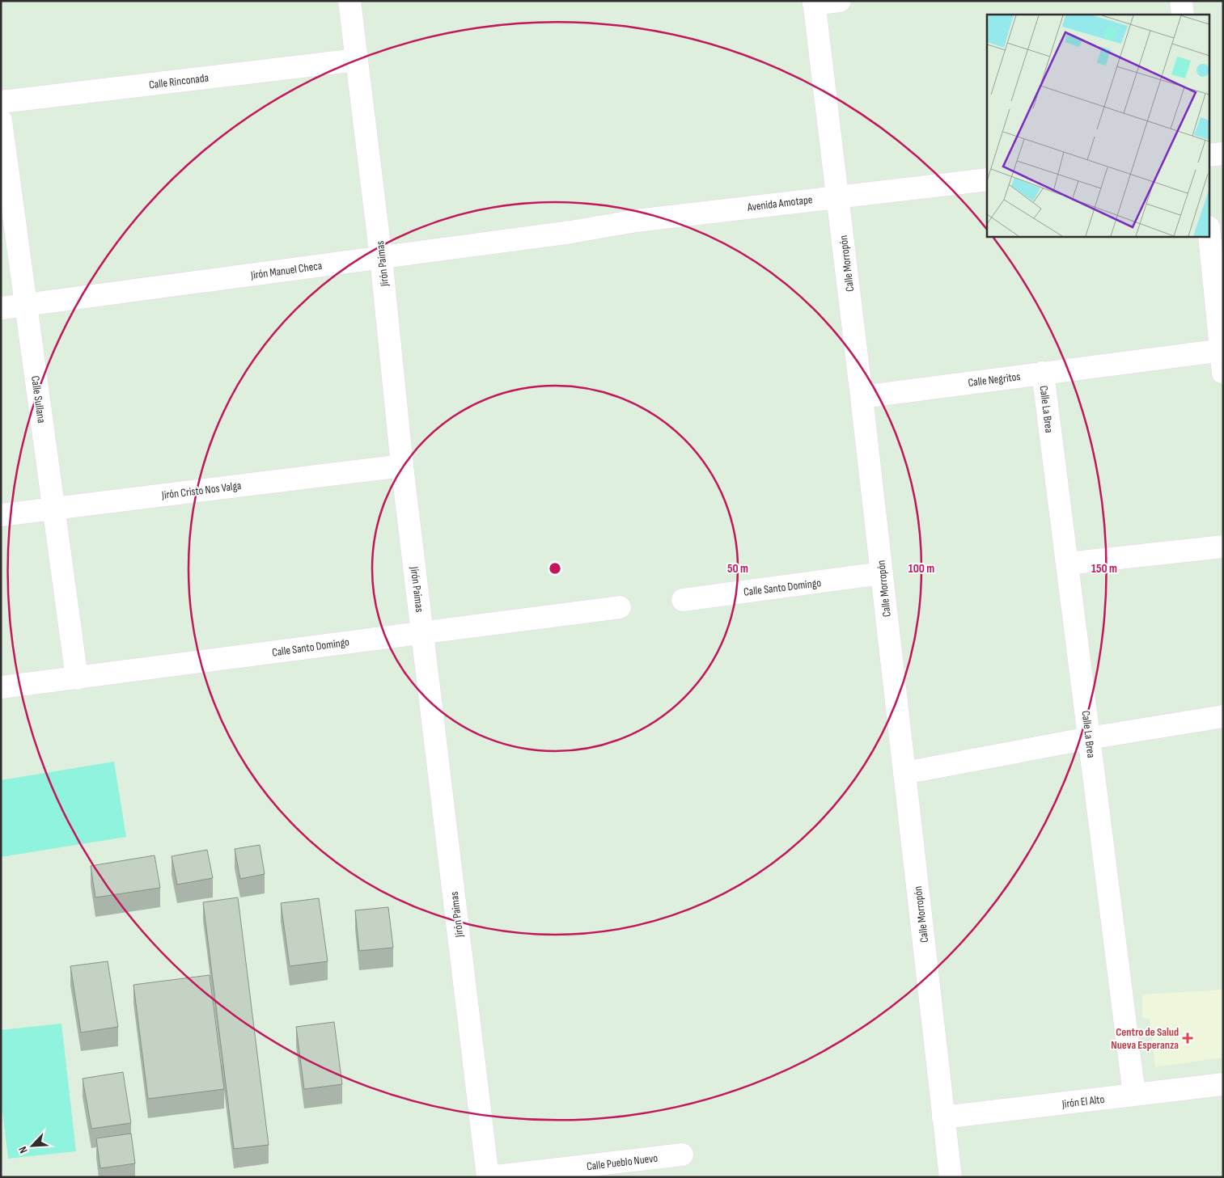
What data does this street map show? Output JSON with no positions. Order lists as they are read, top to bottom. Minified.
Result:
{"streets":{"street":["Calle Rinconada","Avenida Amotape","Jirón Paimas","Calle Morropón","Jirón Manuel Checa","Calle Negritos","Calle Sullana","Calle La Brea","Jirón Cristo Nos Valga","Calle Santo Domingo","Jirón El Alto","Calle Pueblo Nuevo"]},"crossings":[["Calle Rinconada","Jirón Paimas"],["Avenida Amotape","Calle Morropón"],["Avenida Amotape","Jirón Manuel Checa"],["Jirón Paimas","Jirón Manuel Checa"],["Jirón Paimas","Jirón Cristo Nos Valga"],["Jirón Paimas","Calle Santo Domingo"],["Jirón Paimas","Calle Pueblo Nuevo"],["Calle Morropón","Calle Negritos"],["Calle Morropón","Calle Santo Domingo"],["Calle Morropón","Jirón El Alto"],["Jirón Manuel Checa","Calle Sullana"],["Calle Negritos","Calle La Brea"],["Calle Sullana","Jirón Cristo Nos Valga"],["Calle Sullana","Calle Santo Domingo"],["Calle La Brea","Jirón El Alto"]],"places":{"health":["Centro de Salud Nueva Esperanza"]},"north":"bottom left","rings":["50 m","100 m","150 m"]}
